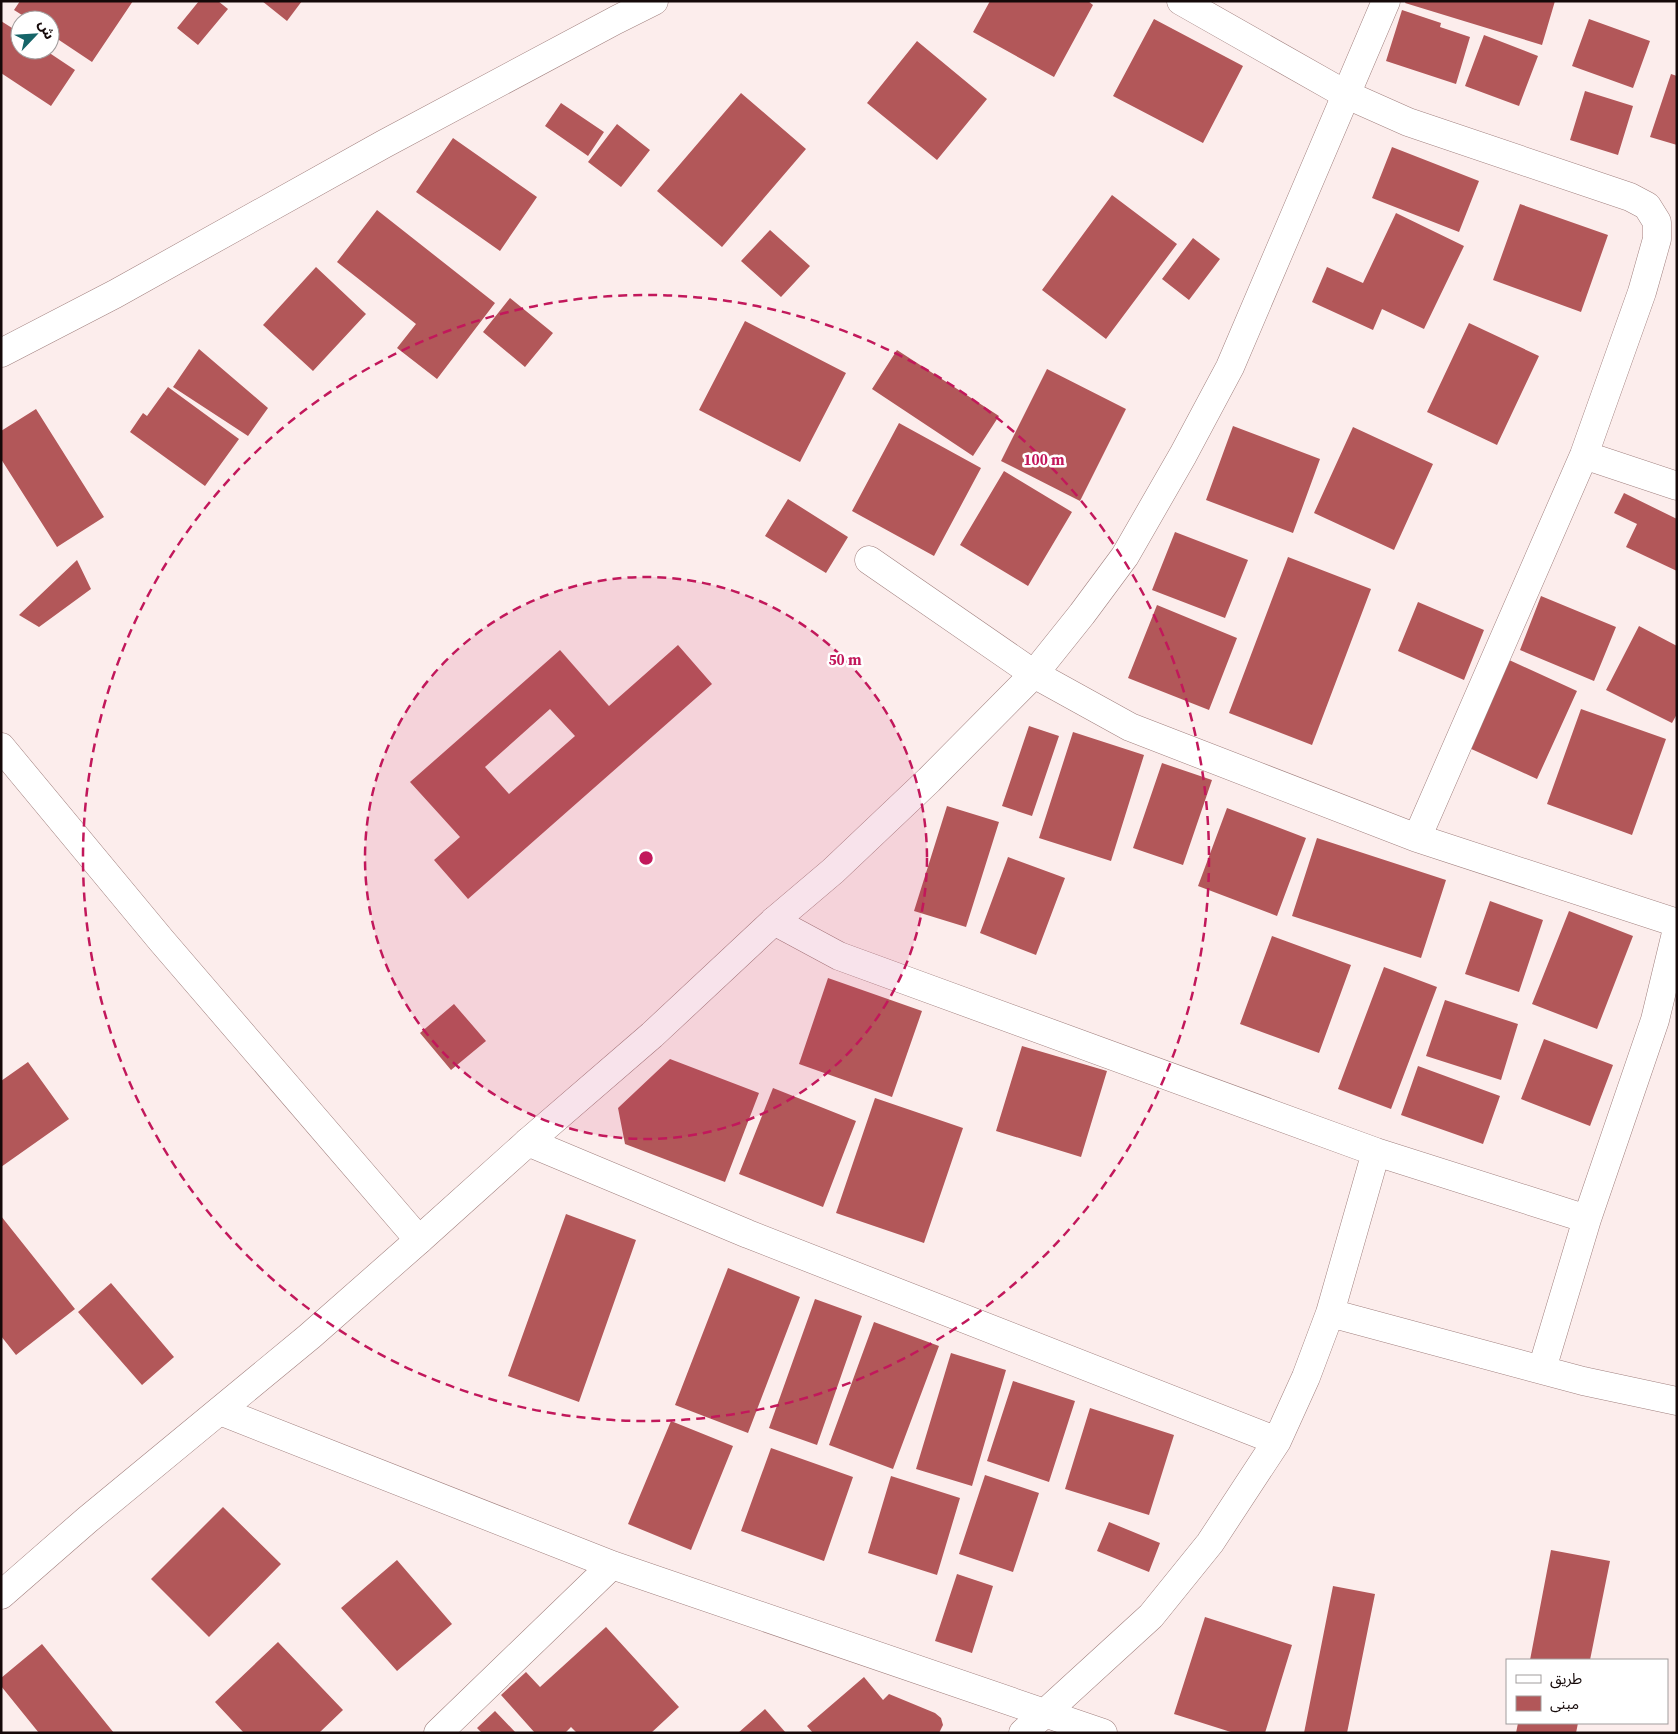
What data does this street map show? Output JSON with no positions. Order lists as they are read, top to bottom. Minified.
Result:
{"legend":["طريق","مبنى"],"north":"top right","rings":["100 m","50 m"]}
